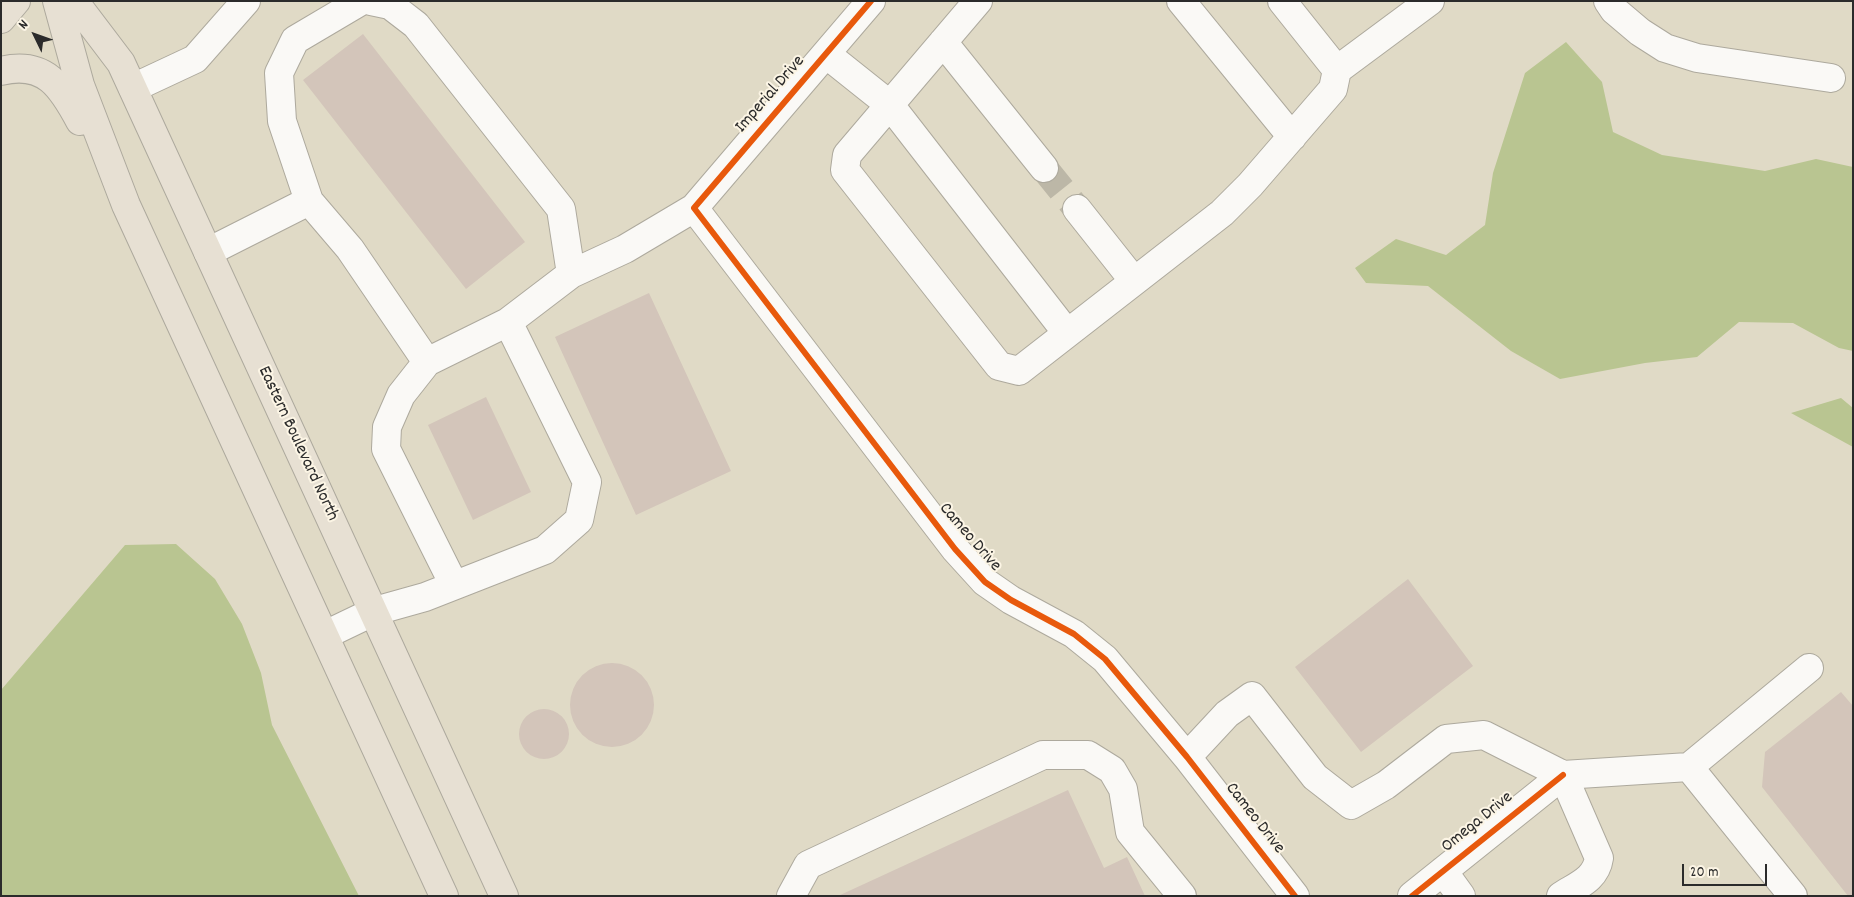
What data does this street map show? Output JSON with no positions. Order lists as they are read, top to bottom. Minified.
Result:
{"streets":{"main road":["Eastern Boulevard North"],"street":["Imperial Drive","Cameo Drive","Omega Drive"]},"crossings":[["Imperial Drive","Cameo Drive"]],"scale_bar":"20 m","north":"top left"}
